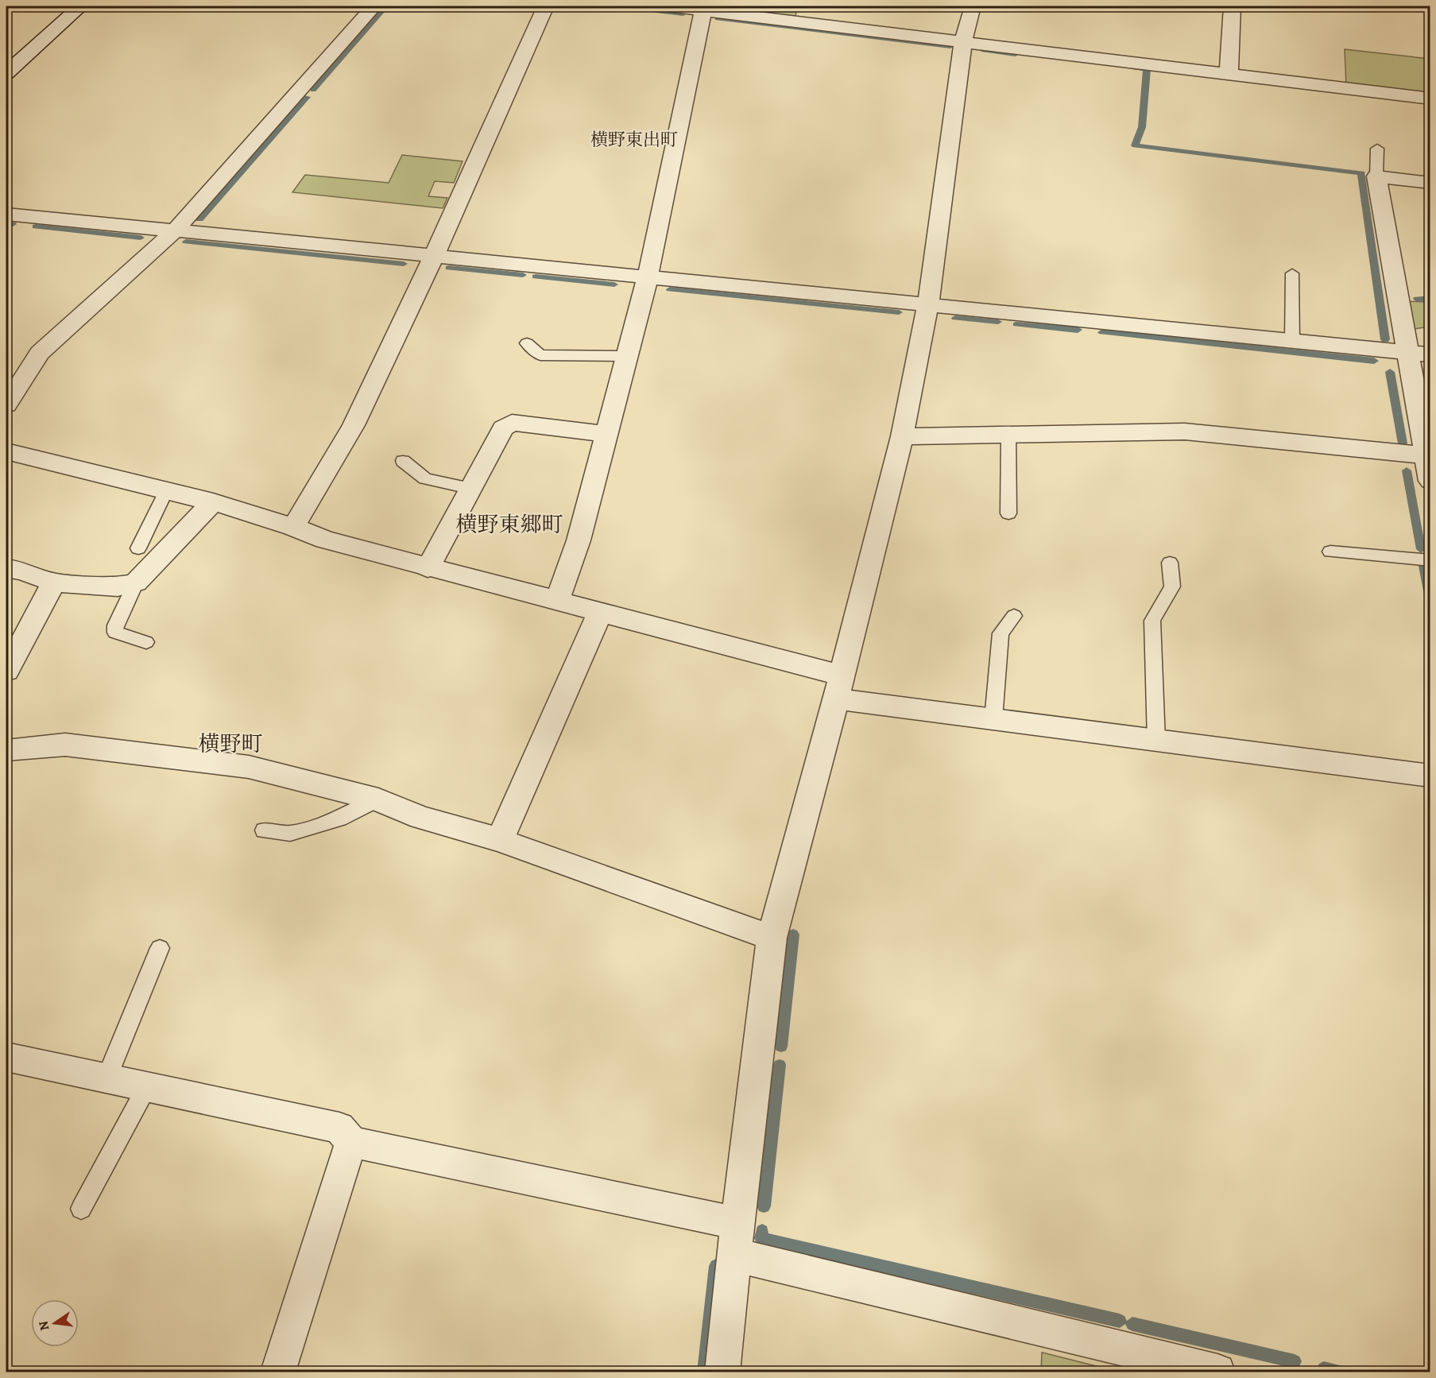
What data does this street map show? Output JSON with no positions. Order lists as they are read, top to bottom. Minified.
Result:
{"districts":["横野東出町","横野東郷町","横野町"],"north":"left"}
